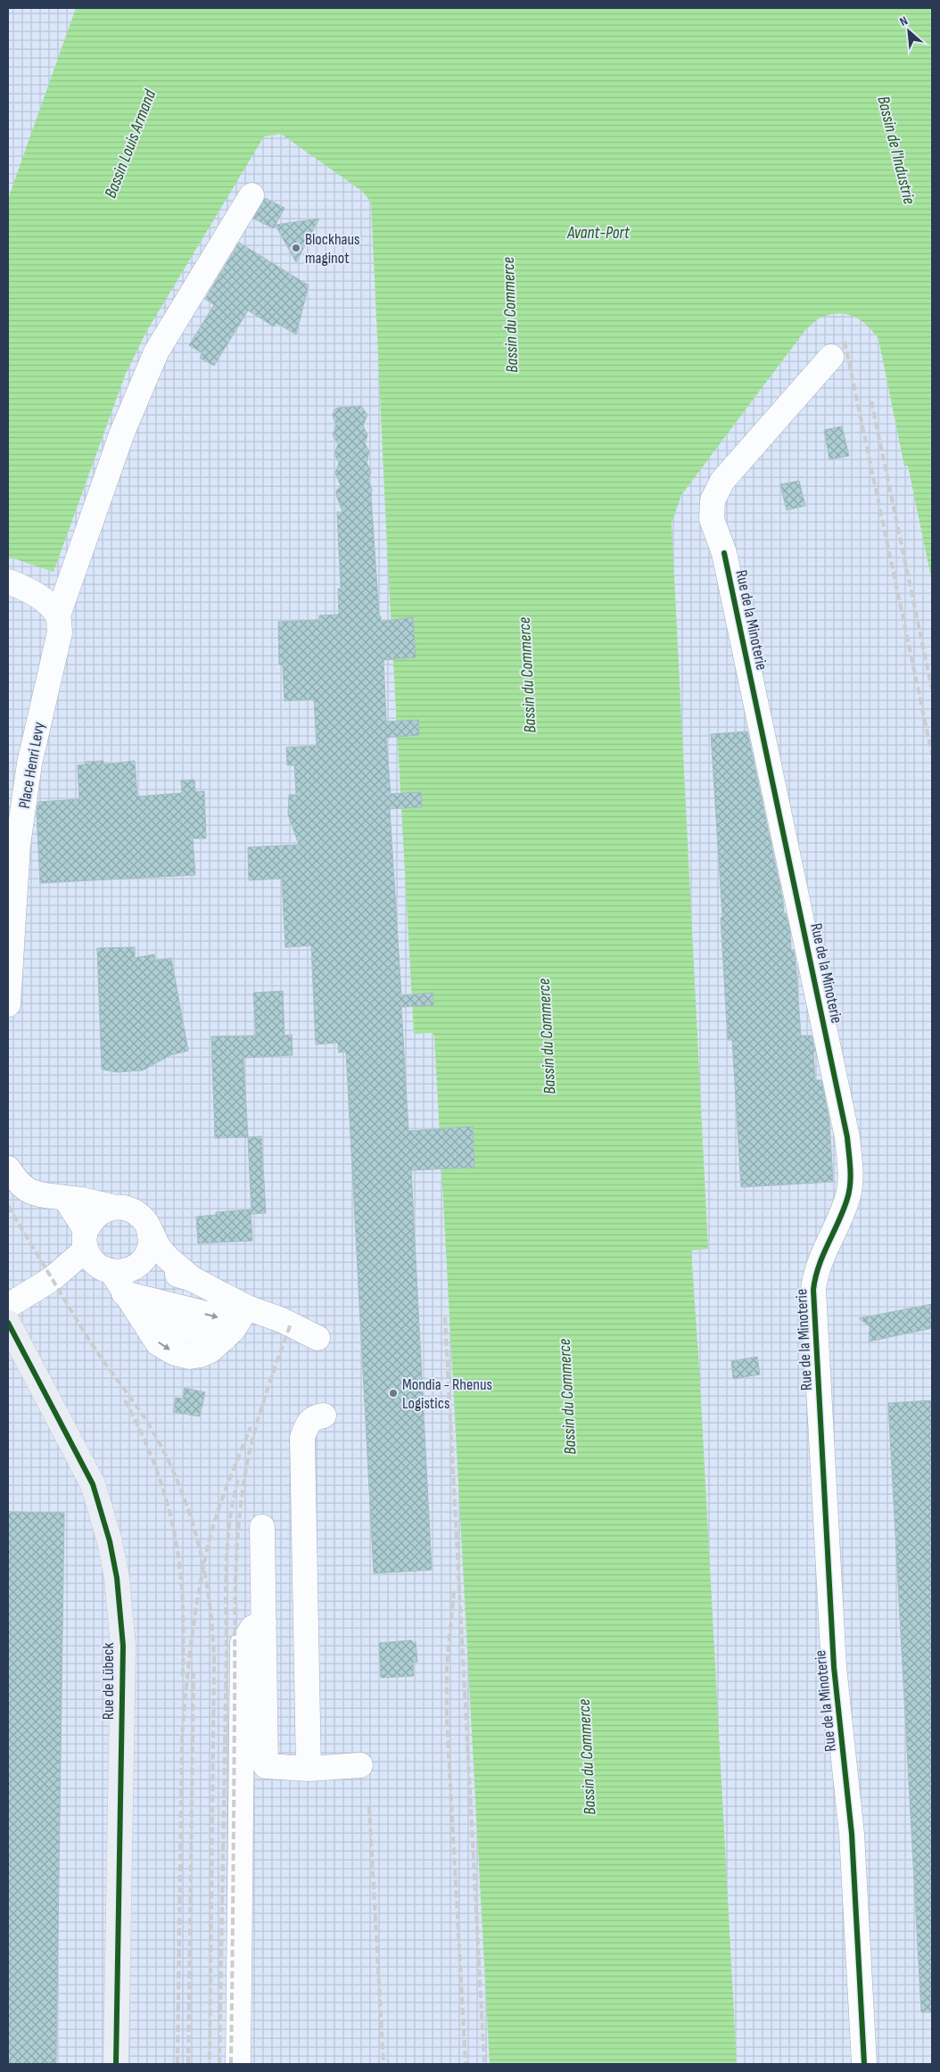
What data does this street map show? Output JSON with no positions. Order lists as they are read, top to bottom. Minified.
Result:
{"streets":{"main road":["Rue de Lübeck"],"street":["Rue de la Minoterie","Place Henri Levy"]},"water":["Bassin Louis Armand","Bassin de l'Industrie","Avant-Port","Bassin du Commerce"],"places":["Blockhaus maginot","Mondia - Rhenus Logistics"],"north":"top left"}
